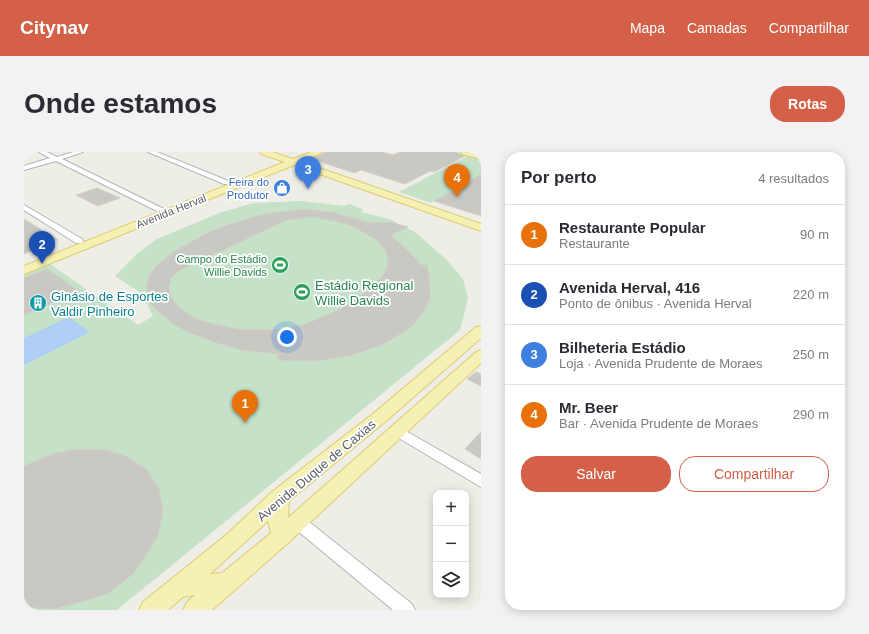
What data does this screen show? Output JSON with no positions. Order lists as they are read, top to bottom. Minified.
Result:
{"streets":{"main road":["Avenida Herval","Avenida Duque de Caxias"]},"places":{"shop":["Feira do Produtor"],"sports":["Campo do Estádio Willie Davids","Estádio Regional Willie Davids"],"building":["Ginásio de Esportes Valdir Pinheiro"]},"page":{"header":"Citynav","nav":["Mapa","Camadas","Compartilhar"],"buttons":["Rotas",["Salvar","Compartilhar"]],"title":"Onde estamos","heading":["Por perto","4 resultados"],"pins":["3","4","2","1"],"list":[{"mark":"1","name":"Restaurante Popular","note":"Restaurante","value":"90 m"},{"mark":"2","name":"Avenida Herval, 416","note":"Ponto de ônibus · Avenida Herval","value":"220 m"},{"mark":"3","name":"Bilheteria Estádio","note":"Loja · Avenida Prudente de Moraes","value":"250 m"},{"mark":"4","name":"Mr. Beer","note":"Bar · Avenida Prudente de Moraes","value":"290 m"}],"map_buttons":["+","−"]}}
